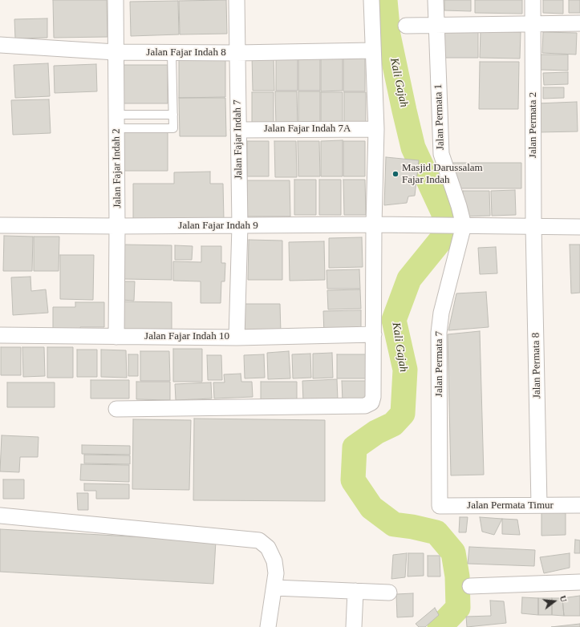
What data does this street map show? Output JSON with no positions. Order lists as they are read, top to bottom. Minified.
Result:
{"streets":{"street":["Jalan Fajar Indah 8","Jalan Permata 1","Jalan Permata 2","Jalan Fajar Indah 7A","Jalan Fajar Indah 7","Jalan Fajar Indah 2","Jalan Fajar Indah 9","Jalan Fajar Indah 10","Jalan Permata 7","Jalan Permata 8","Jalan Permata Timur"]},"crossings":[["Jalan Fajar Indah 8","Jalan Fajar Indah 7"],["Jalan Fajar Indah 8","Jalan Fajar Indah 2"],["Jalan Permata 1","Jalan Fajar Indah 9"],["Jalan Permata 1","Jalan Permata 7"],["Jalan Permata 2","Jalan Fajar Indah 9"],["Jalan Permata 2","Jalan Permata 8"],["Jalan Fajar Indah 7A","Jalan Fajar Indah 7"],["Jalan Fajar Indah 7","Jalan Fajar Indah 9"],["Jalan Fajar Indah 7","Jalan Fajar Indah 10"],["Jalan Fajar Indah 2","Jalan Fajar Indah 9"],["Jalan Fajar Indah 2","Jalan Fajar Indah 10"],["Jalan Fajar Indah 9","Jalan Permata 7"],["Jalan Fajar Indah 9","Jalan Permata 8"],["Jalan Permata 7","Jalan Permata Timur"],["Jalan Permata 8","Jalan Permata Timur"]],"water":["Kali Gajah"],"places":["Masjid Darussalam Fajar Indah"],"north":"right"}
